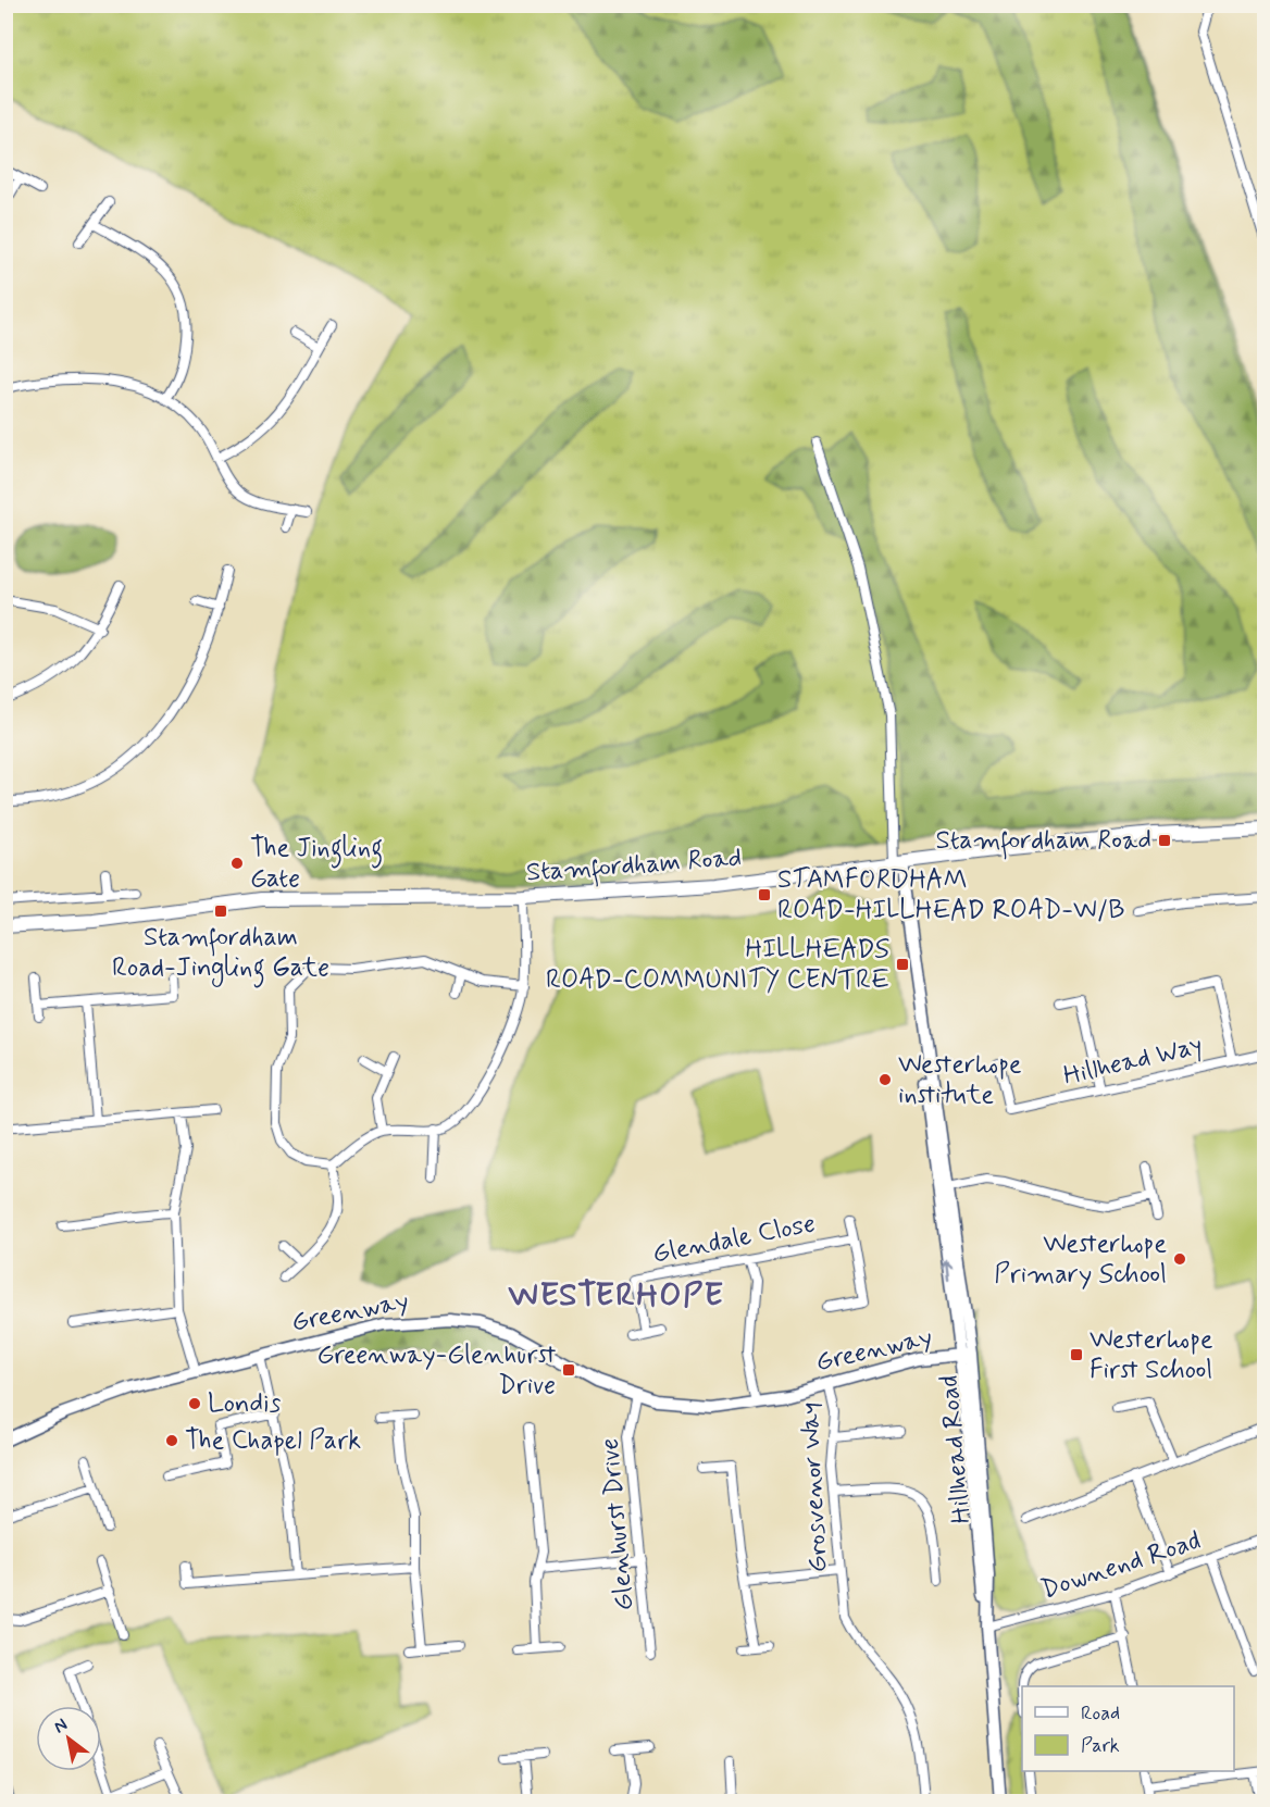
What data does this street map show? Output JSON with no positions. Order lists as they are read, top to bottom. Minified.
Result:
{"streets":{"main road":["Stamfordham Road"],"street":["Hillhead Way","Glendale Close","Greenway","Hillhead Road","Grosvenor Way","Glenhurst Drive","Downend Road"]},"crossings":[["Stamfordham Road","Hillhead Road"],["Greenway","Hillhead Road"],["Greenway","Grosvenor Way"],["Greenway","Glenhurst Drive"],["Hillhead Road","Downend Road"]],"districts":["WESTERHOPE"],"places":{"transit":["Stamfordham Road","STAMFORDHAM ROAD-HILLHEAD ROAD-W/B","Stamfordham Road-Jingling Gate","HILLHEADS ROAD-COMMUNITY CENTRE","Westerhope First School","Greenway-Glenhurst Drive"],"other":["The Jingling Gate","Westerhope institute","Westerhope Primary School","Londis","The Chapel Park"]},"legend":["Road","Park"],"north":"top left"}
